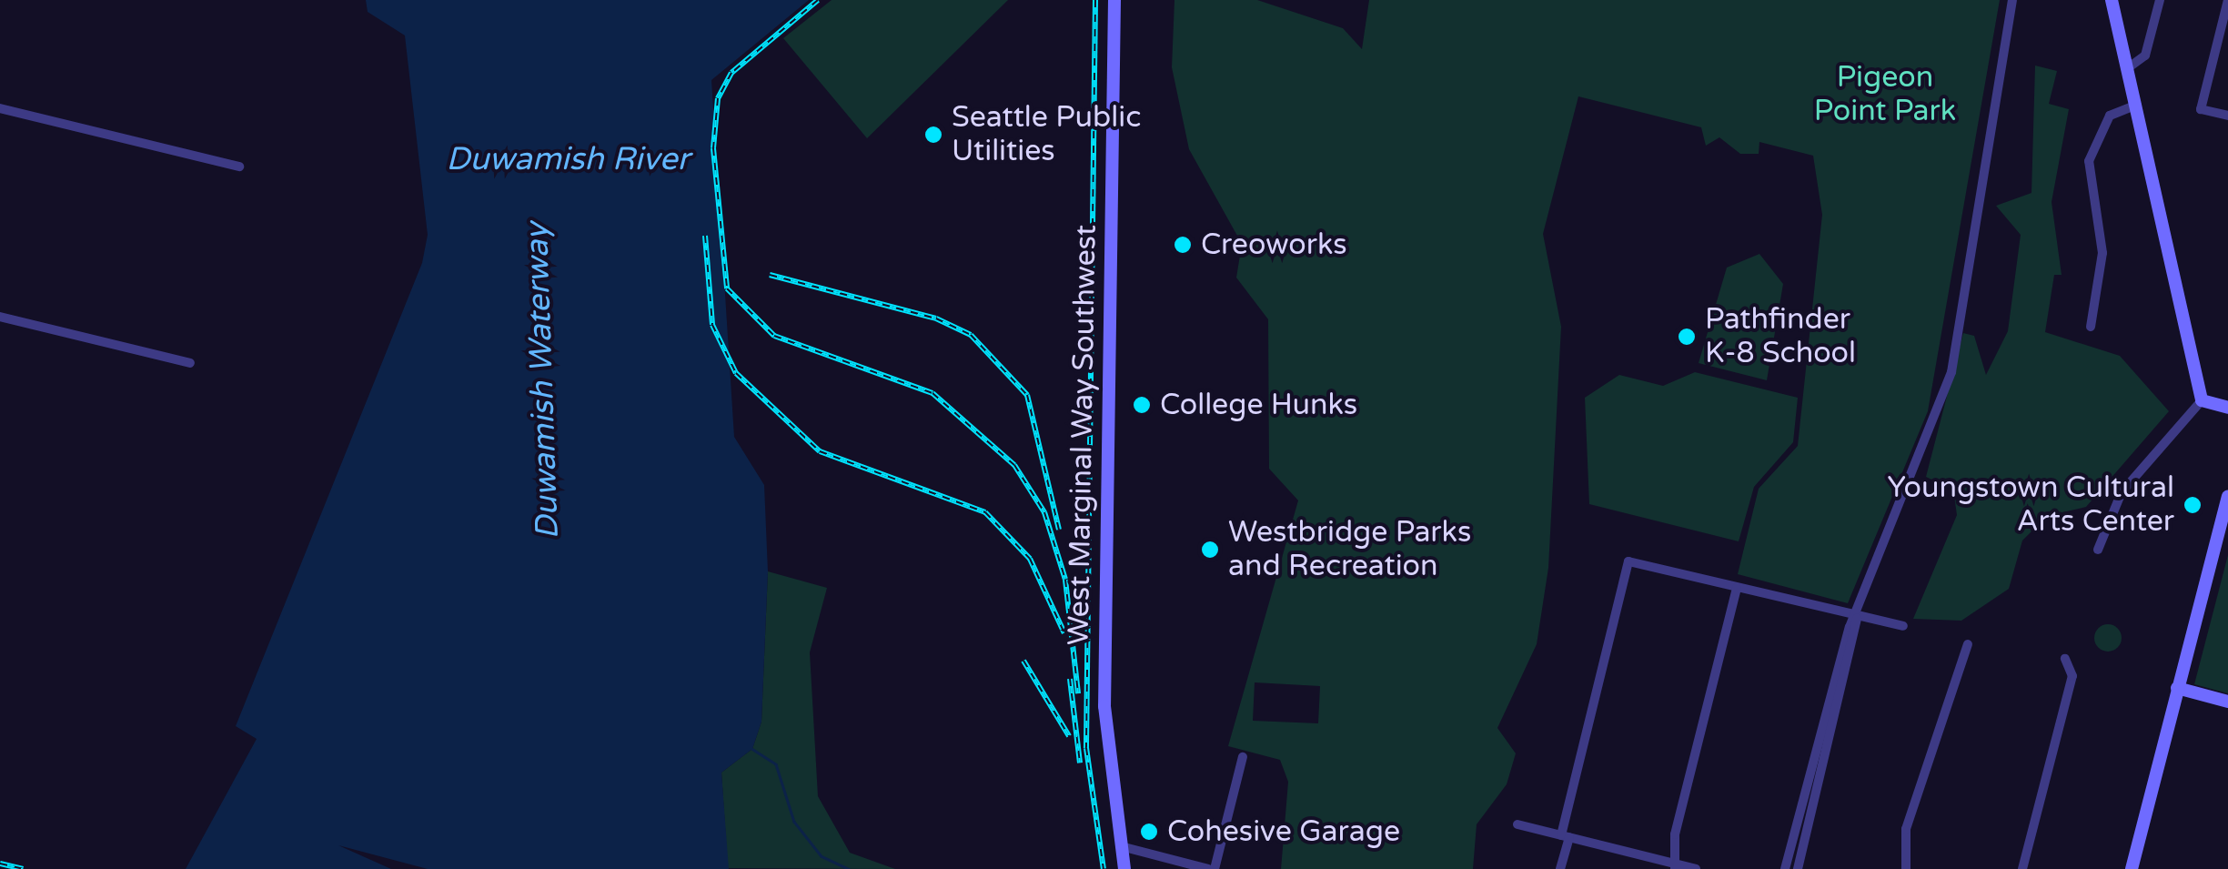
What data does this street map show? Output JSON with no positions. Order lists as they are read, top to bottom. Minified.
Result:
{"streets":{"main road":["West Marginal Way Southwest"]},"water":["Duwamish River","Duwamish Waterway"],"parks":["Pigeon Point Park"],"places":["Seattle Public Utilities","Creoworks","Pathfinder K-8 School","College Hunks","Youngstown Cultural Arts Center","Westbridge Parks and Recreation","Cohesive Garage"]}
